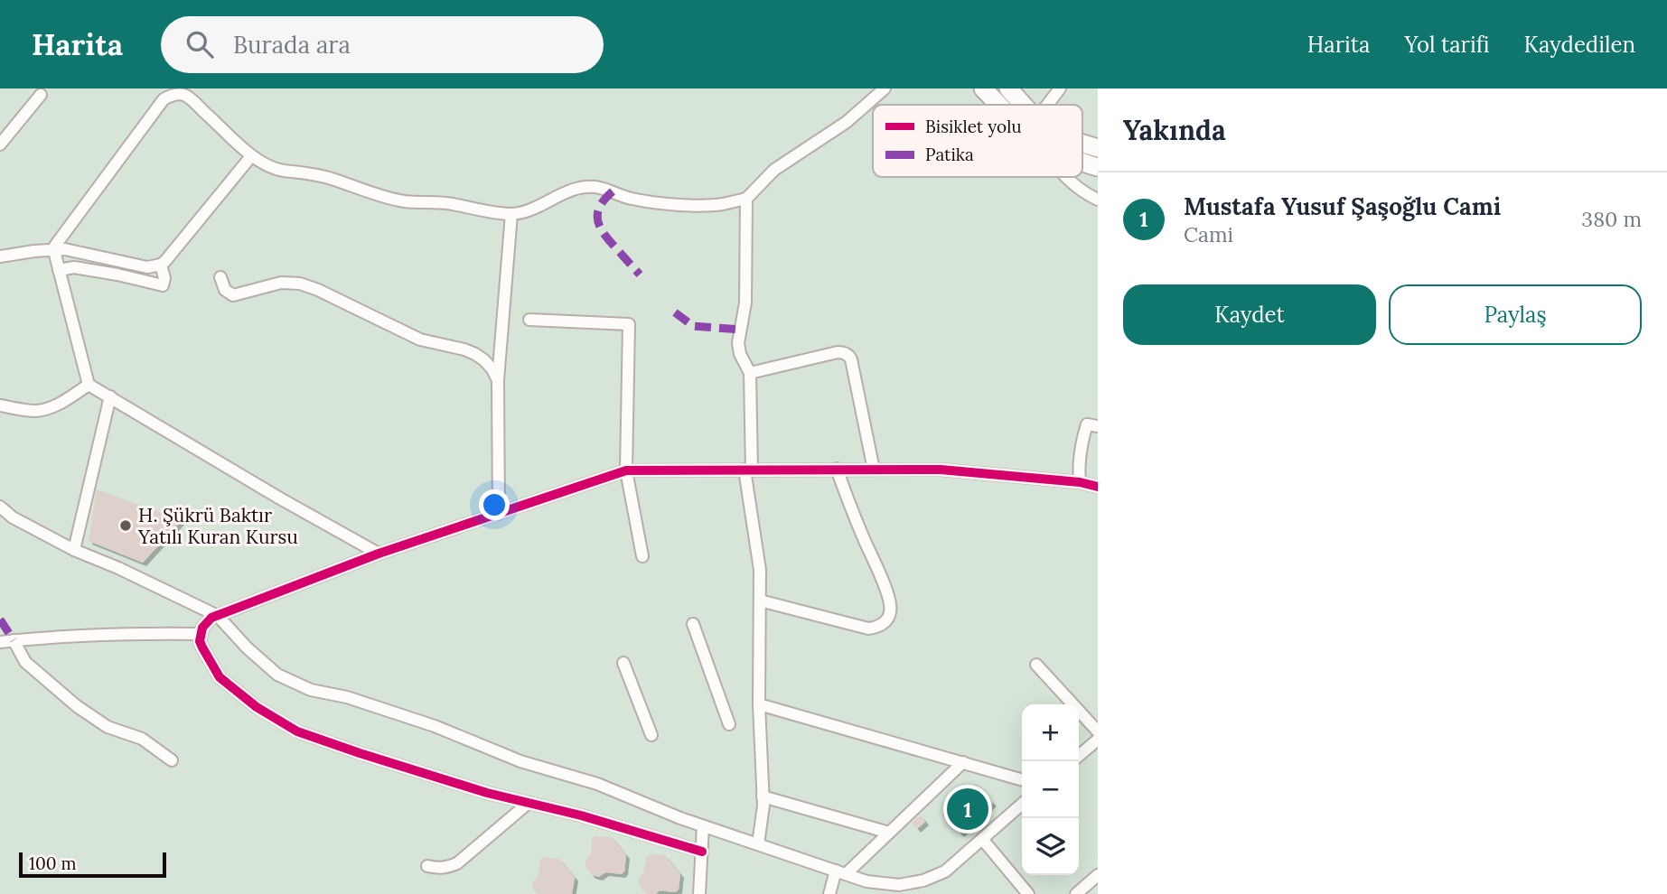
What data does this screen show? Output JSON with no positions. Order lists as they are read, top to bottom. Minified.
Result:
{"places":["H. Şükrü Baktır Yatılı Kuran Kursu"],"legend":["Bisiklet yolu","Patika"],"scale_bar":"100 m","page":{"header":"Harita","search":"Burada ara","nav":["Harita","Yol tarifi","Kaydedilen"],"heading":"Yakında","list":[{"mark":"1","name":"Mustafa Yusuf Şaşoğlu Cami","note":"Cami","value":"380 m"}],"buttons":["Kaydet","Paylaş"],"map_buttons":["+","−"],"pins":"1","scale":"100 m"}}
